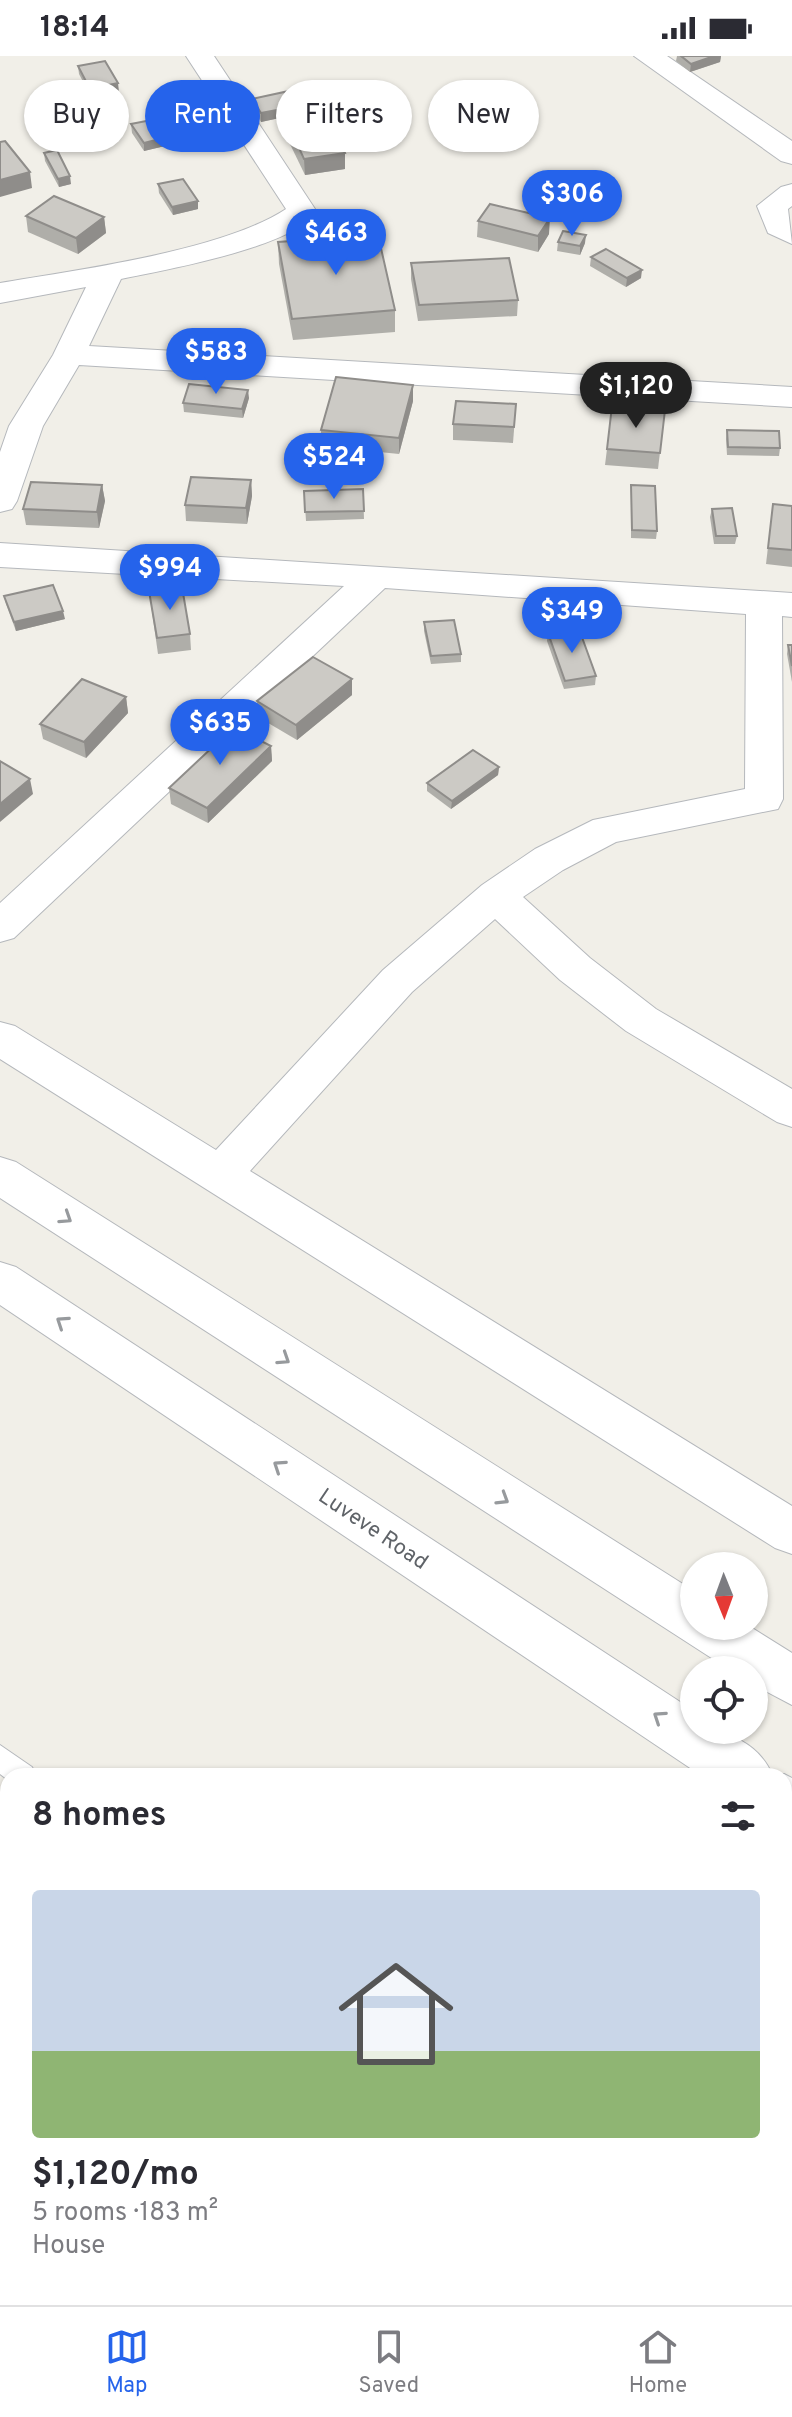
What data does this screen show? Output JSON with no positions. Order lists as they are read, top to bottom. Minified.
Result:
{"streets":{"street":["Luveve Road"]},"north":"bottom","page":{"status":"18:14","chip":["Buy","Rent","Filters","New"],"price":["$306","$463","$583","$1,120","$524","$994","$349","$635"],"heading":"8 homes","list":[{"name":"$1,120/mo","note":"5 rooms · 183 m² · House"}],"tabs":["Map","Saved","Home"]}}
